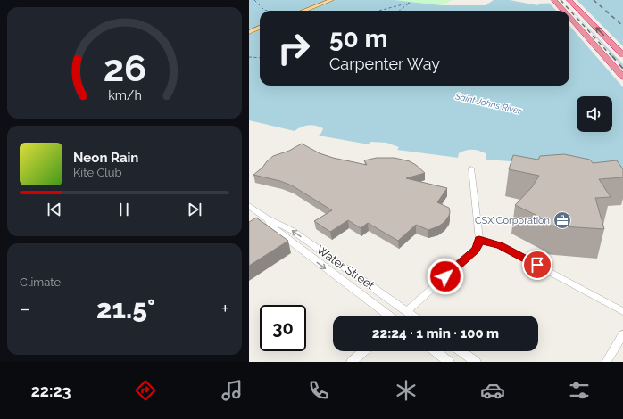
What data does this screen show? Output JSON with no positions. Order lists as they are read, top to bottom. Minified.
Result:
{"streets":{"street":["Water Street"]},"water":["Saint Johns River"],"places":{"office":["CSX Corporation"]},"page":{"turn":["50 m","Carpenter Way"],"song":["Neon Rain","Kite Club"],"tile":"Climate","heat":["−","21.5°","+"],"limit":"30","trip":"22:24 · 1 min · 100 m","tabs":"22:23","gauge":["26","km/h"]}}
